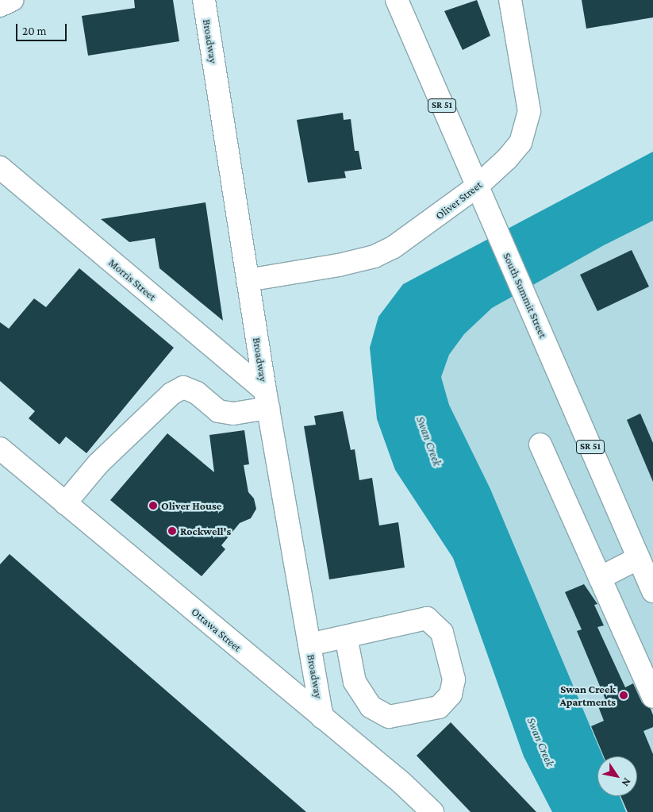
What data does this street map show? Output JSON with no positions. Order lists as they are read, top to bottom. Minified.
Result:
{"streets":{"street":["Broadway","SR 51","Oliver Street","Morris Street","South Summit Street","Ottawa Street"]},"crossings":[["Broadway","Oliver Street"],["Broadway","Morris Street"],["Broadway","Ottawa Street"],["Oliver Street","South Summit Street"]],"water":["Swan Creek"],"places":["Oliver House","Rockwell's","Swan Creek Apartments"],"scale_bar":"20 m","north":"bottom right"}
